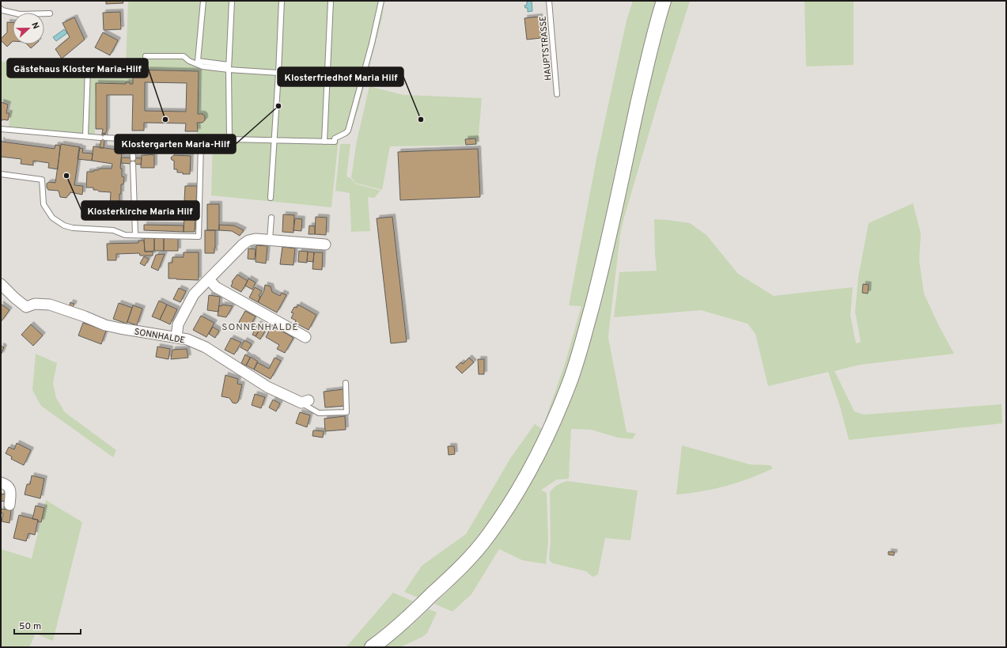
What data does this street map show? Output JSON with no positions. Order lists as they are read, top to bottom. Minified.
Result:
{"streets":{"street":["SONNHALDE"],"lane":["HAUPTSTRASSE"]},"districts":["SONNENHALDE"],"places":["Klostergarten Maria-Hilf","Gästehaus Kloster Maria-Hilf","Klosterfriedhof Maria Hilf","Klosterkirche Maria Hilf"],"scale_bar":"50 m","north":"right"}
